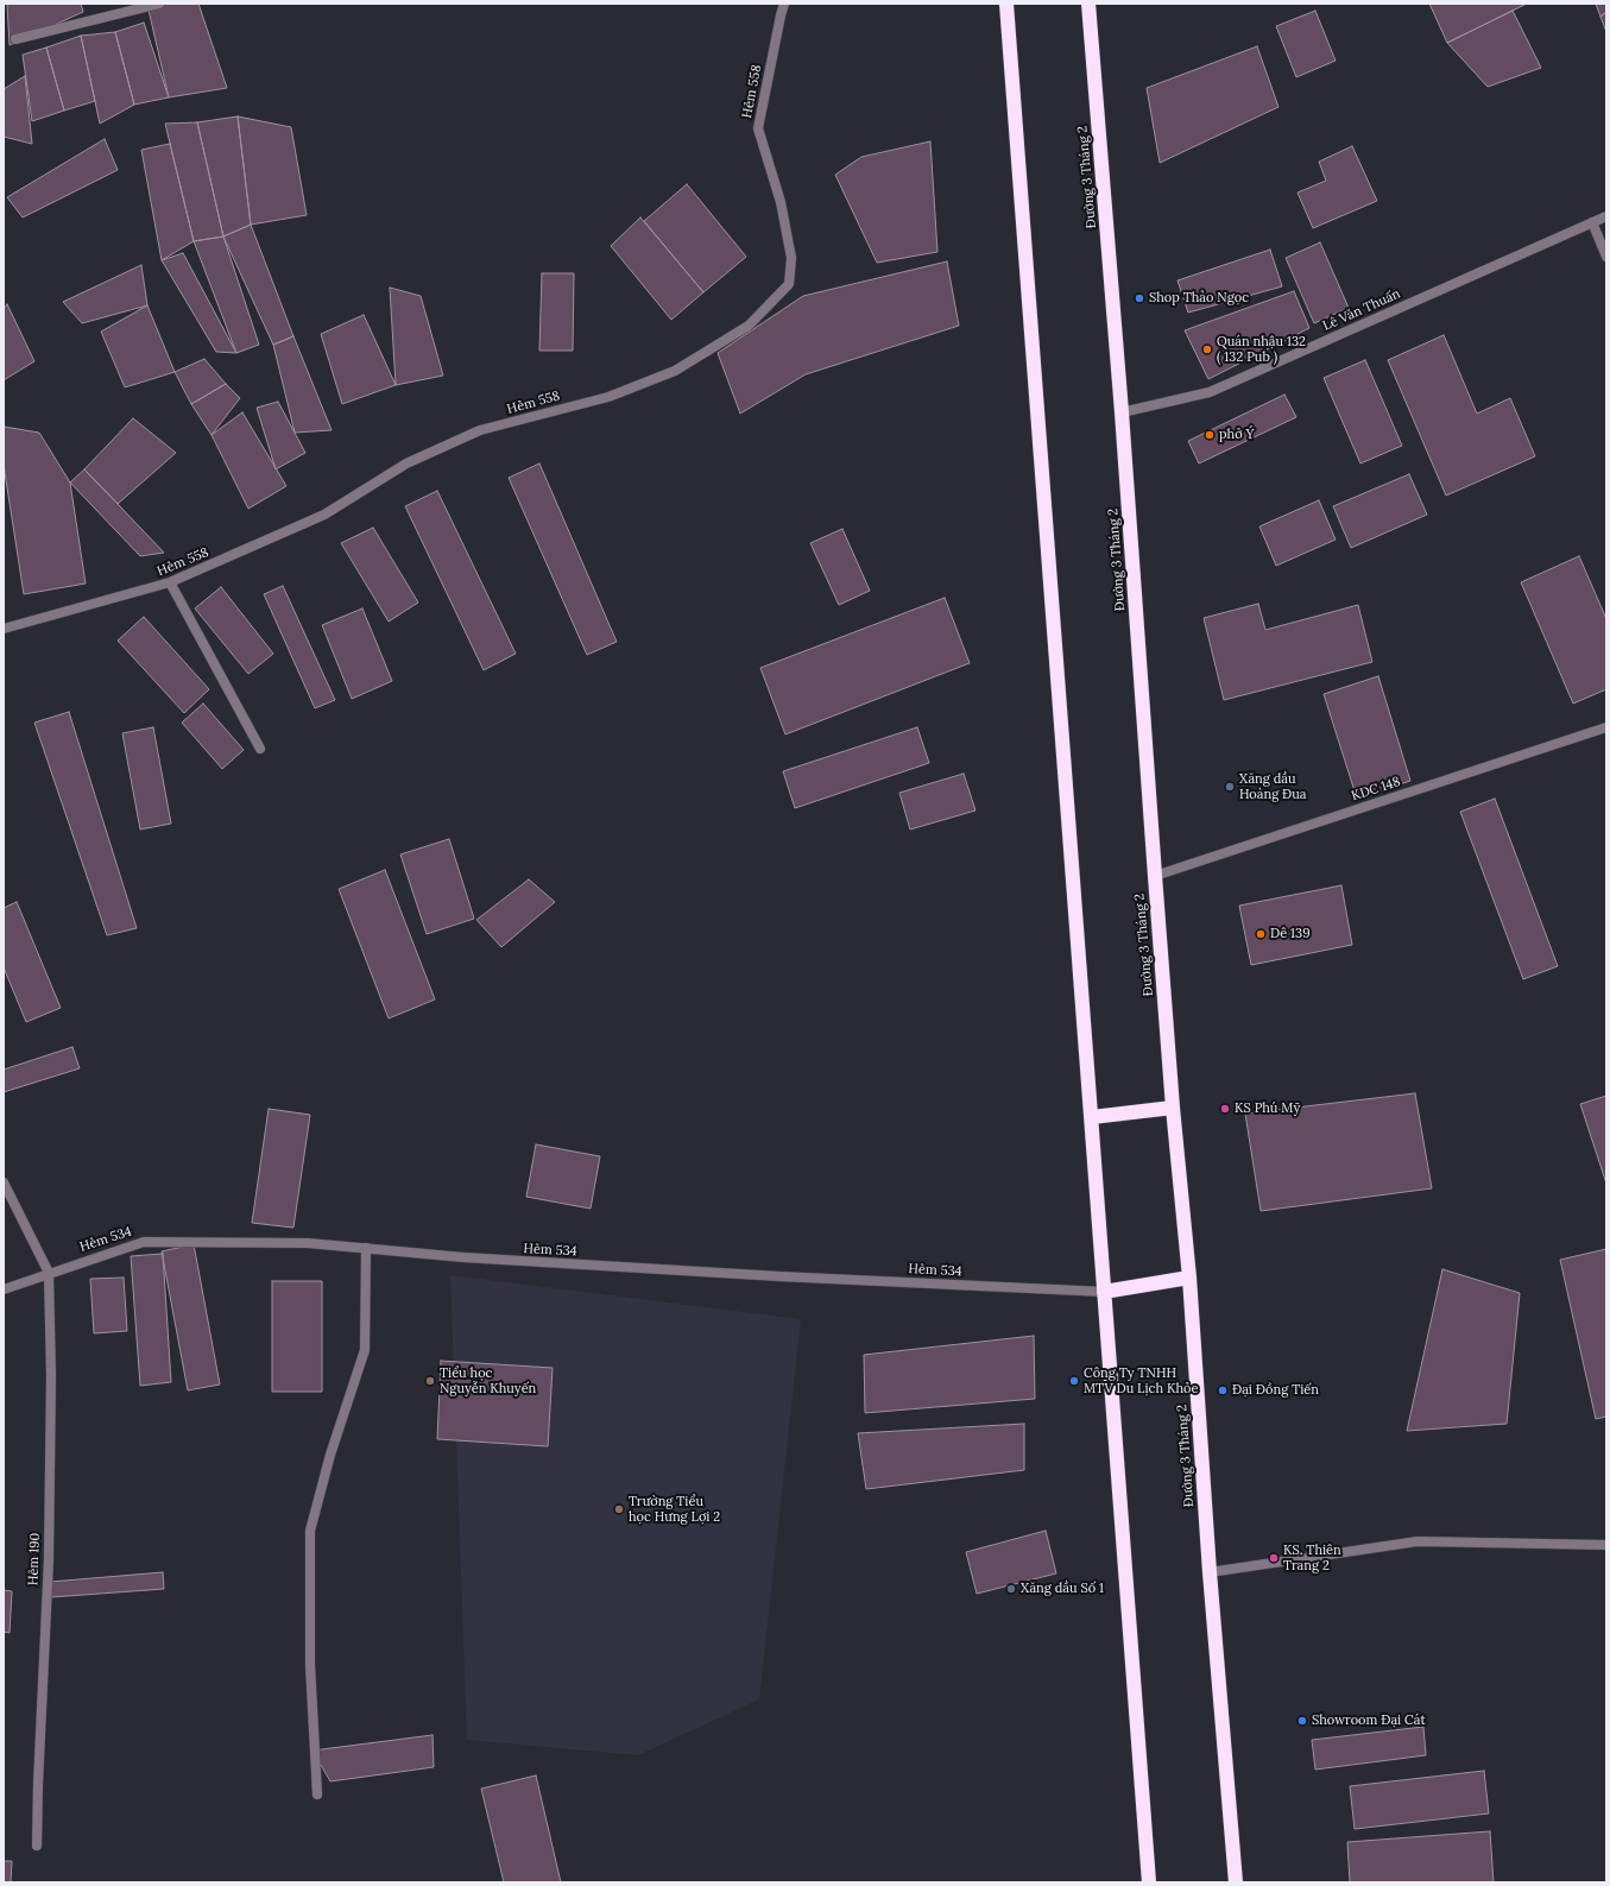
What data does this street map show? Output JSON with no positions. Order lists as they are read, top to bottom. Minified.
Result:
{"streets":{"highway":["Đường 3 Tháng 2"],"street":["Hẻm 558","Lê Văn Thuấn","KDC 148","Hẻm 534","Hẻm 190"]},"crossings":[["Đường 3 Tháng 2","Lê Văn Thuấn"],["Đường 3 Tháng 2","KDC 148"],["Hẻm 534","Hẻm 190"]],"places":["Shop Thảo Ngọc","Quán nhậu 132 ( 132 Pub )","phở Ý","Xăng dầu Hoàng Đua","Dê 139","KS Phú Mỹ","Tiểu học Nguyễn Khuyến","Công Ty TNHH MTV Du Lịch Khỏe","Đại Đồng Tiến","Trường Tiểu học Hưng Lợi 2","KS. Thiên Trang 2","Xăng dầu Số 1","Showroom Đại Cát"]}
